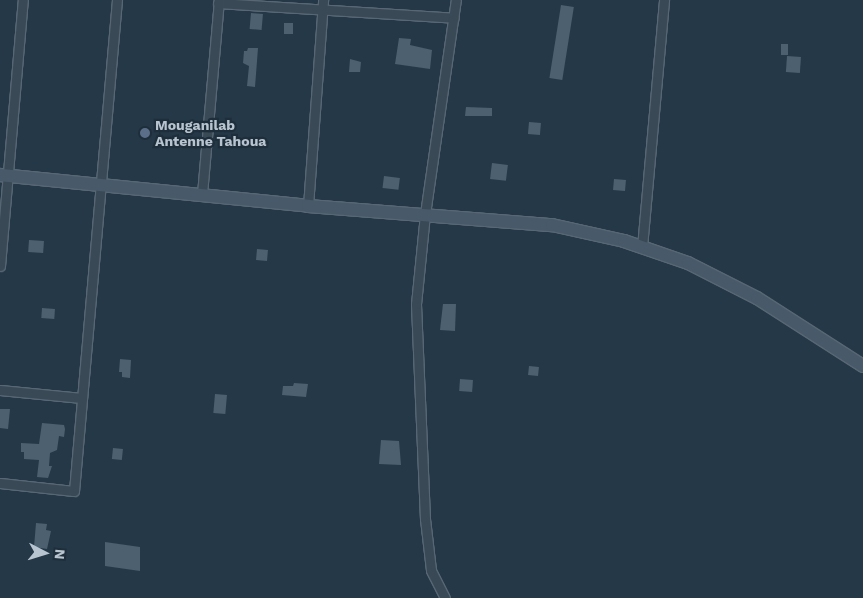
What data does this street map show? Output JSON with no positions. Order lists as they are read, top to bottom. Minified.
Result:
{"places":["Mouganilab Antenne Tahoua"],"north":"right"}
